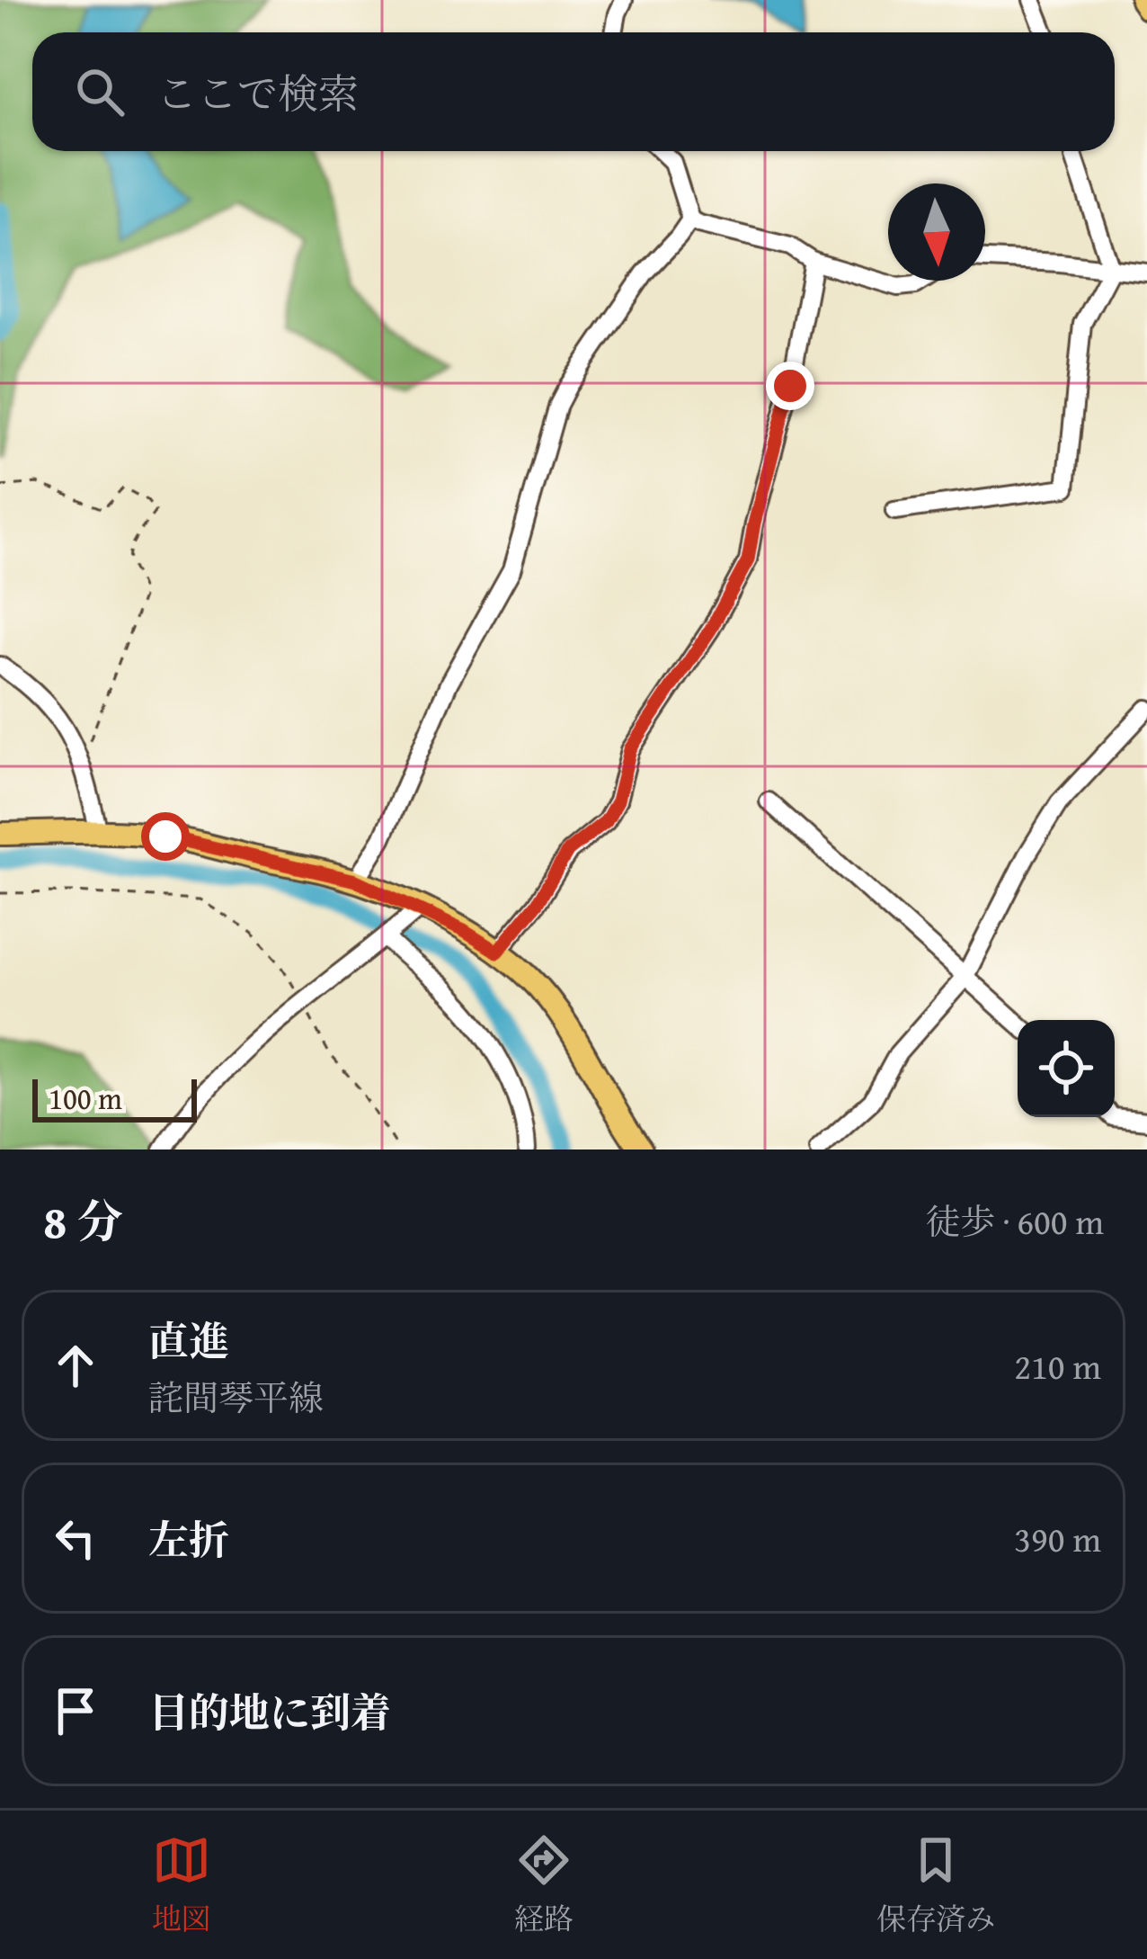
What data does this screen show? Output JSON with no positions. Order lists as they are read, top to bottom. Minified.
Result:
{"scale_bar":"100 m","north":"bottom","page":{"search":"ここで検索","scale":"100 m","heading":["8 分","徒歩 · 600 m"],"list":[["直進","詫間琴平線","210 m"],["左折","390 m"],"目的地に到着"],"nav":["地図","経路","保存済み"]}}
